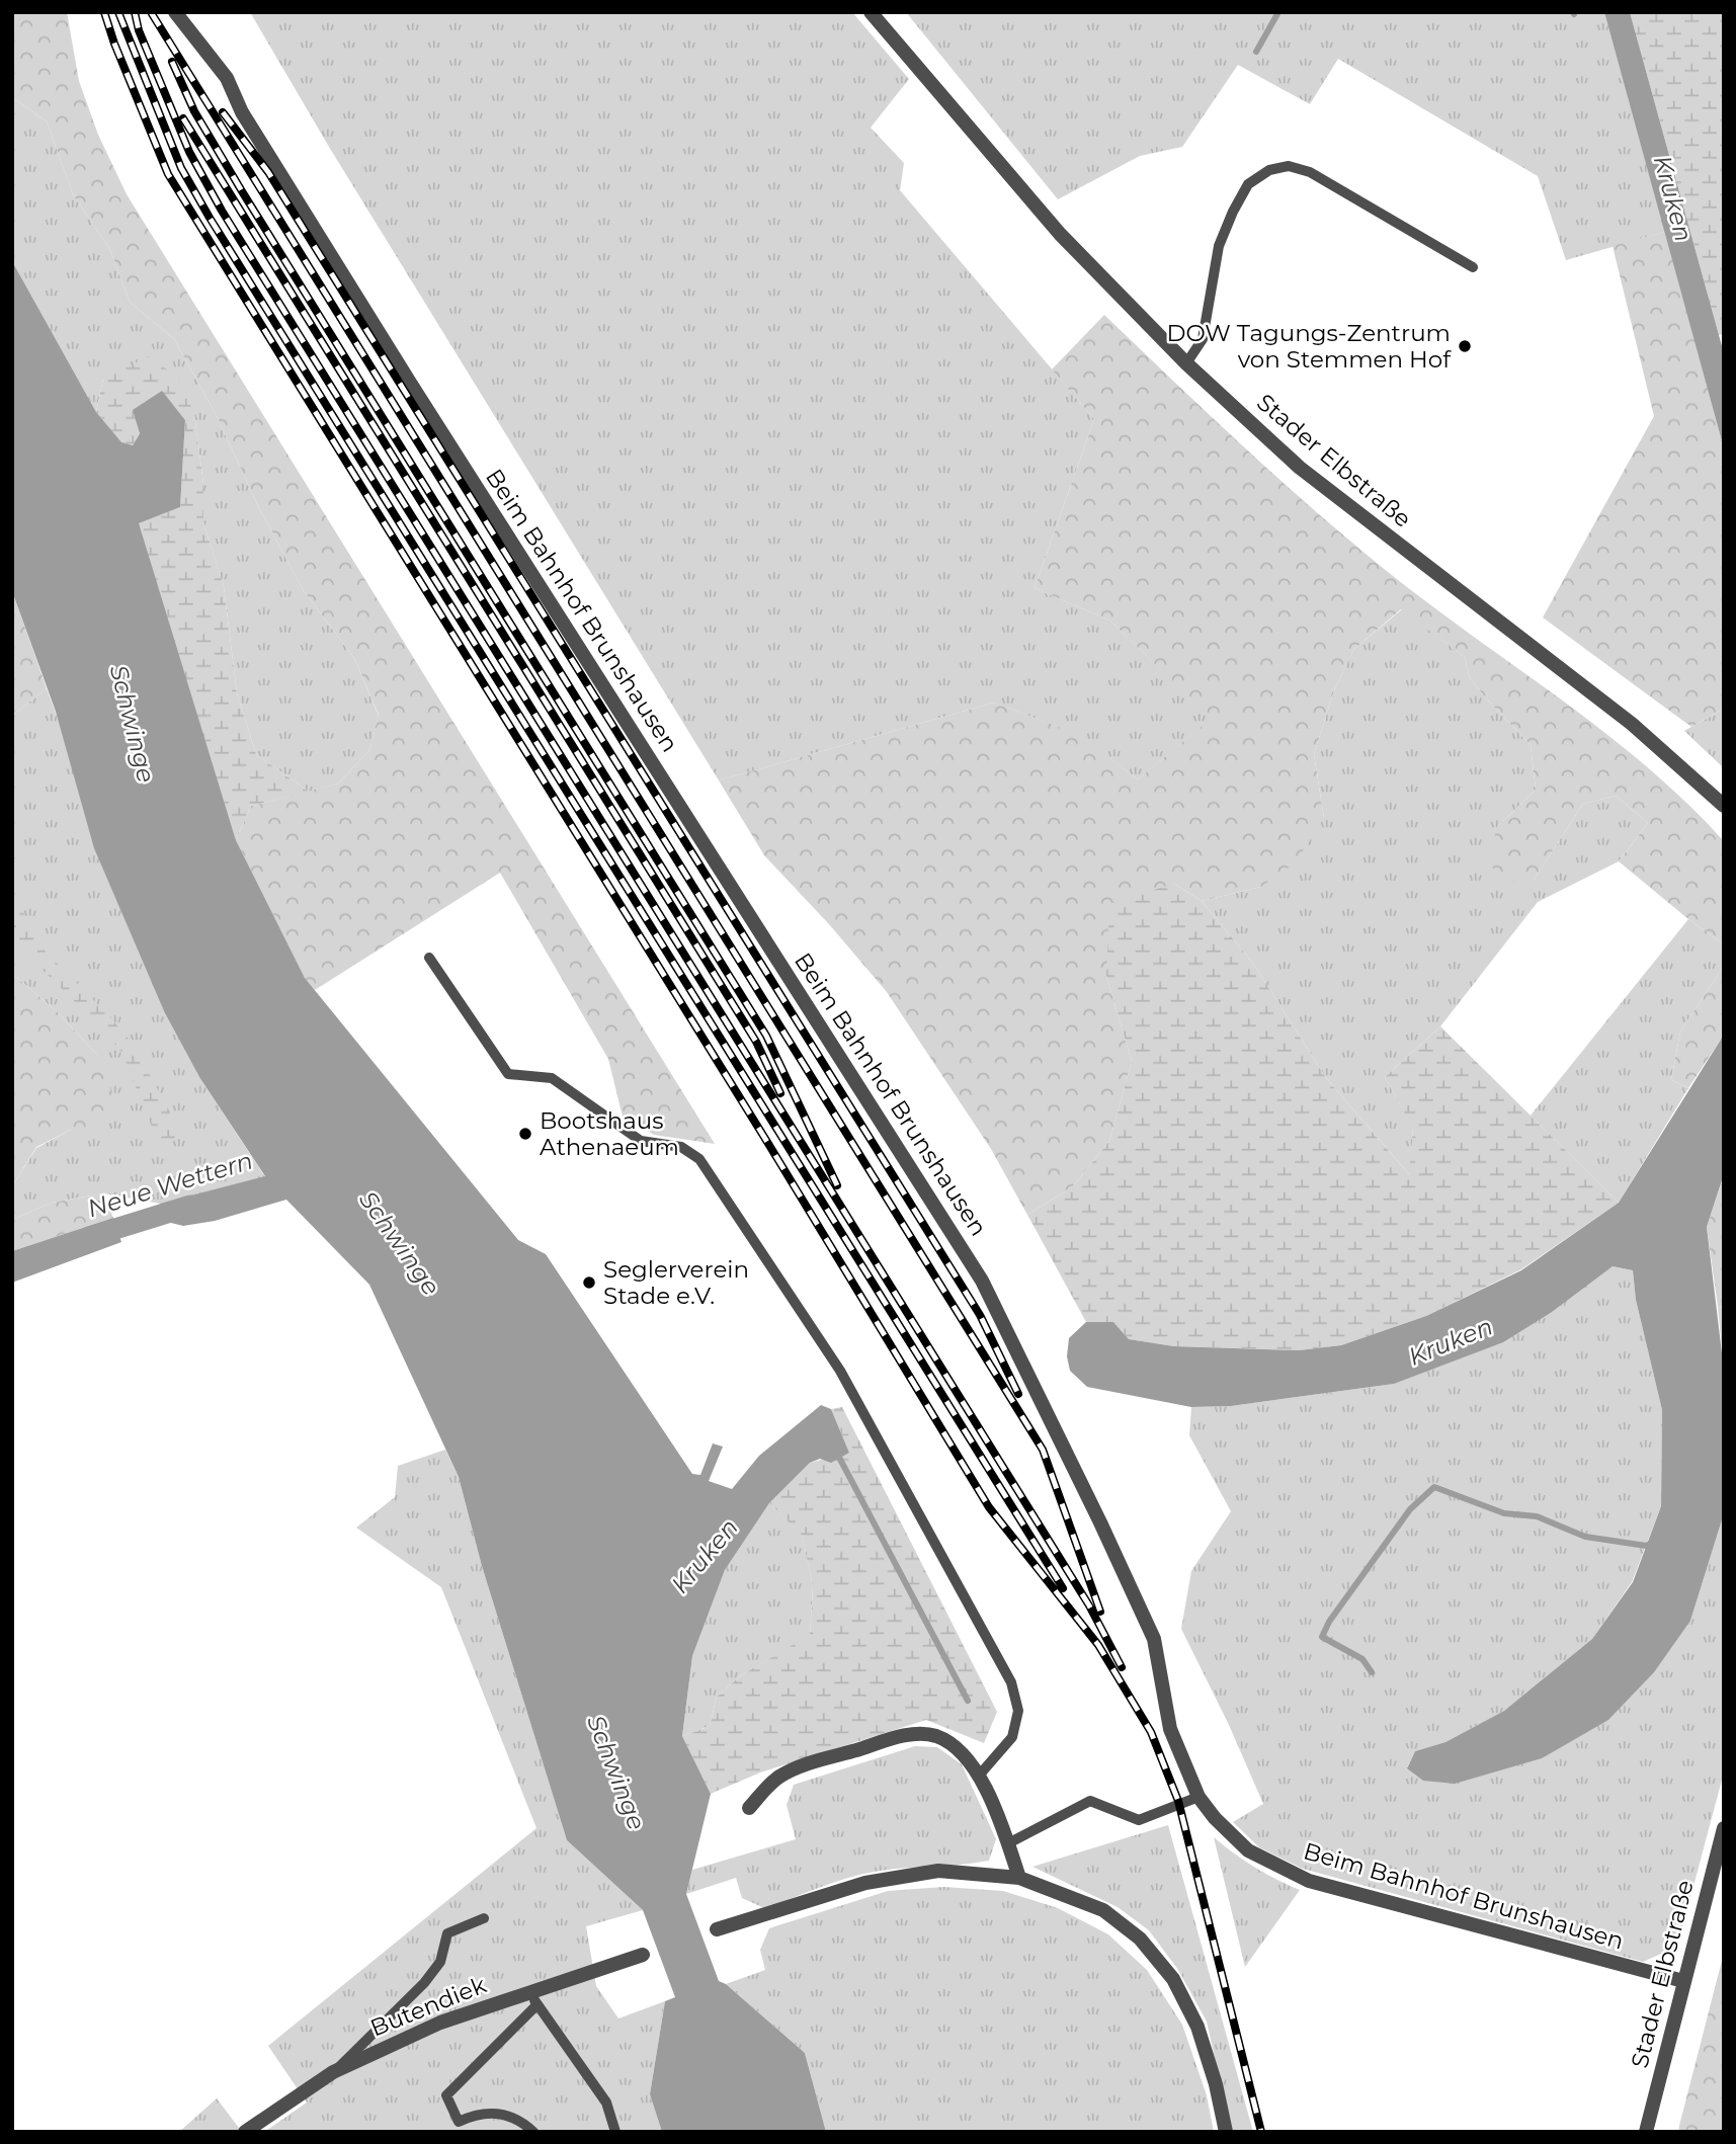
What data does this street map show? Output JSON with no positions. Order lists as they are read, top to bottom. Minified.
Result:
{"streets":{"street":["Stader Elbstraße","Beim Bahnhof Brunshausen","Butendiek"]},"crossings":[["Stader Elbstraße","Beim Bahnhof Brunshausen"]],"water":["Kruken","Schwinge","Neue Wettern"],"places":["DOW Tagungs-Zentrum von Stemmen Hof","Bootshaus Athenaeum","Seglerverein Stade e.V."]}
